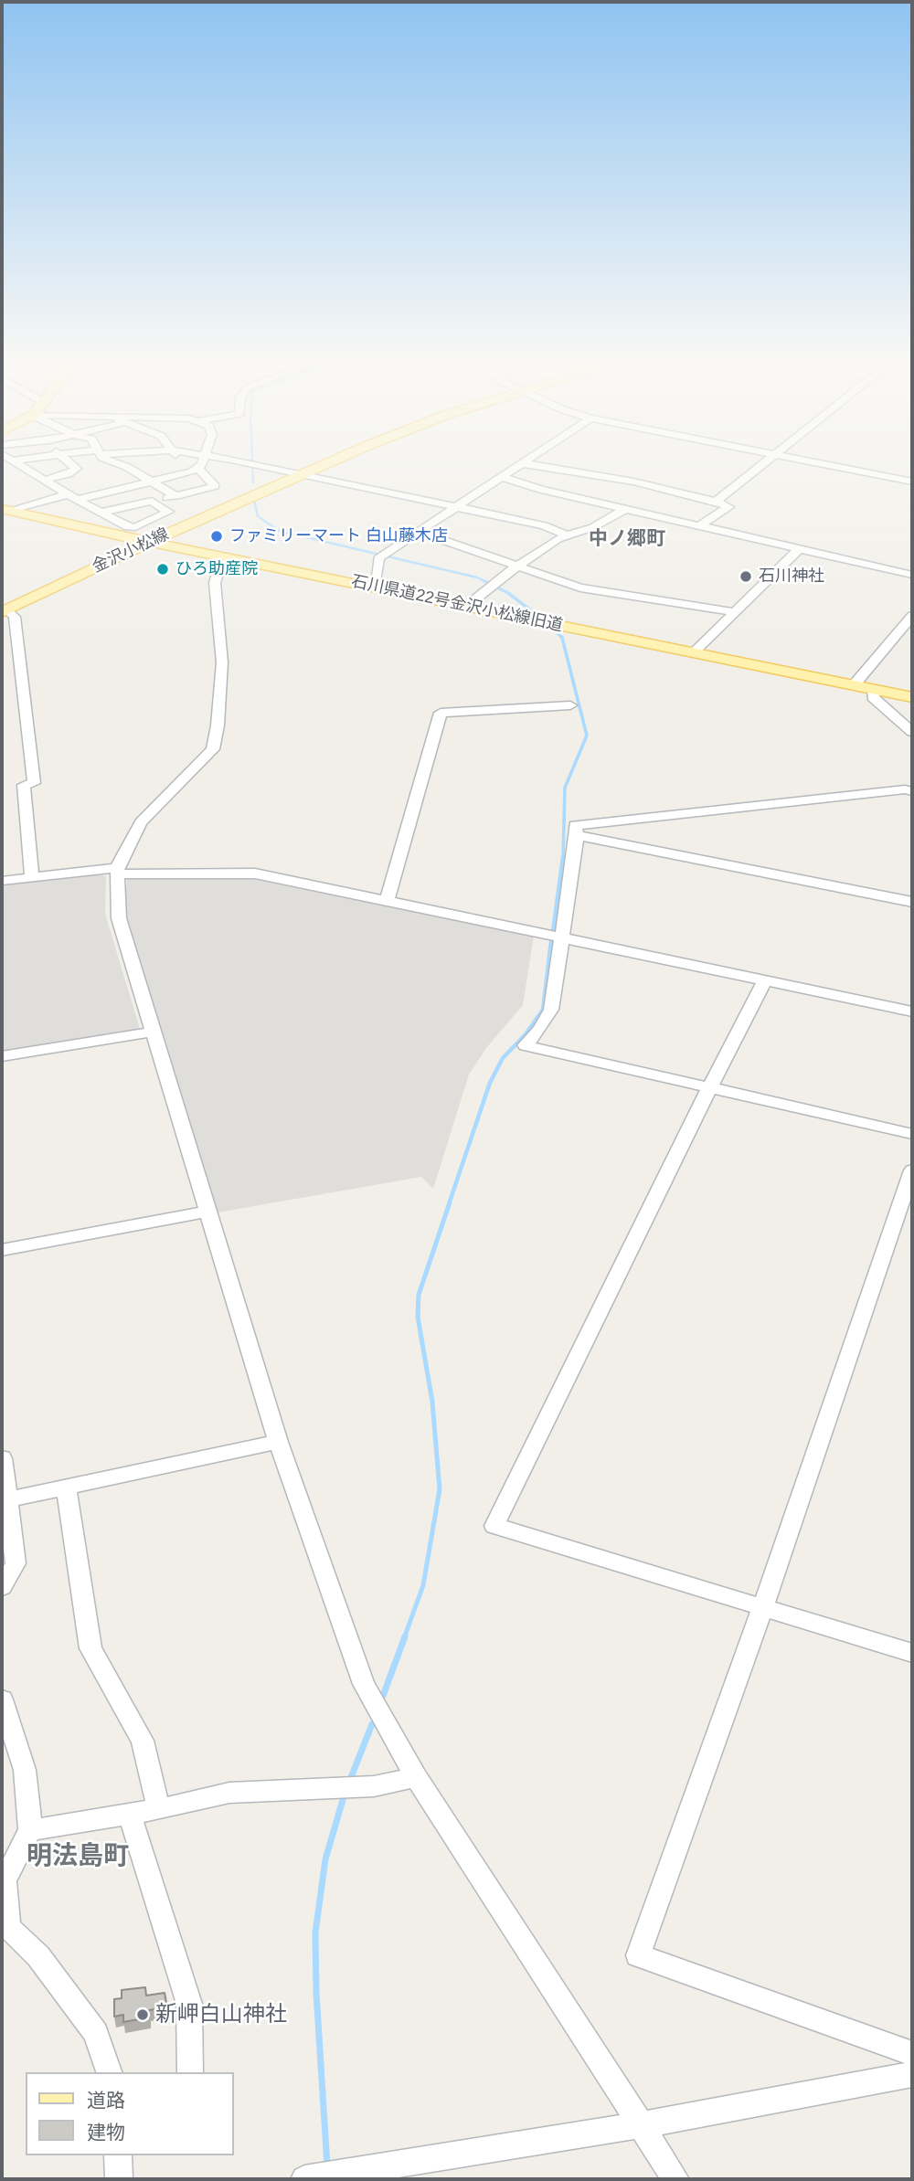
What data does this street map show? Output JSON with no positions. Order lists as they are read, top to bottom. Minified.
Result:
{"streets":{"main road":["金沢小松線","石川県道22号金沢小松線旧道"]},"crossings":[["金沢小松線","石川県道22号金沢小松線旧道"]],"districts":["中ノ郷町","明法島町"],"places":["ファミリーマート 白山藤木店","ひろ助産院","石川神社","新岬白山神社"],"legend":["道路","建物"]}
